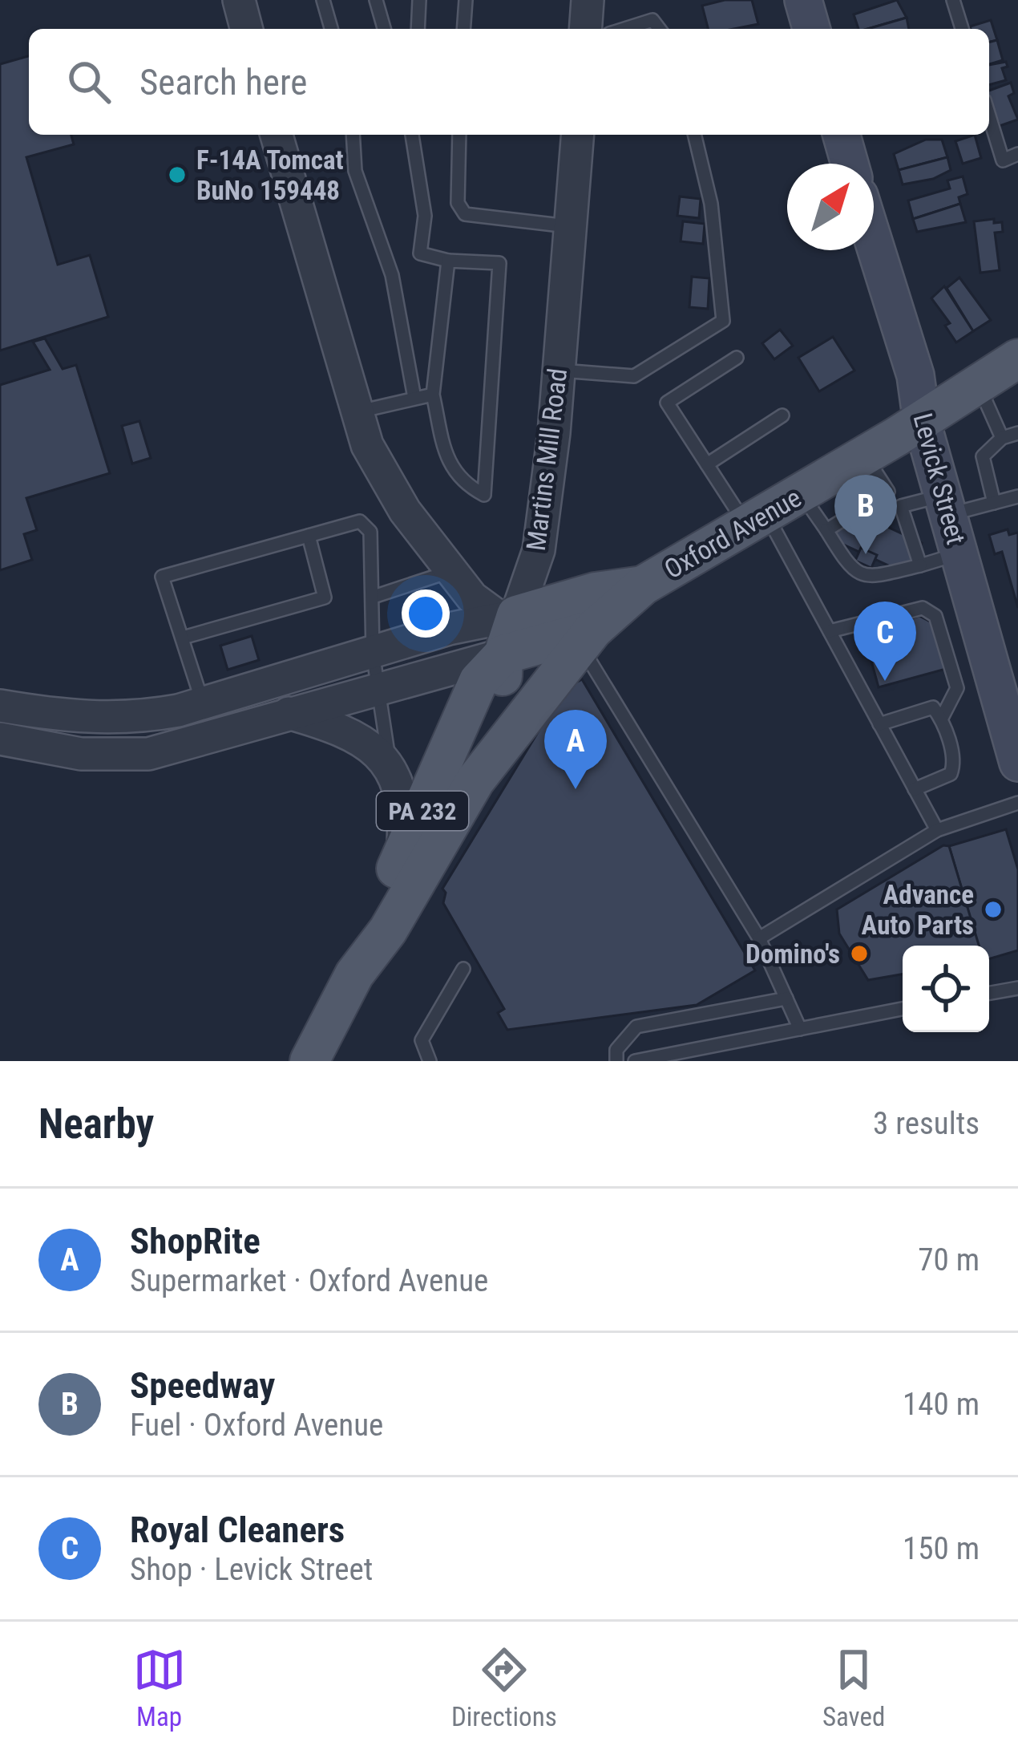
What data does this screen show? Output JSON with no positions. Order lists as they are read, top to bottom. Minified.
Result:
{"streets":{"main road":["Martins Mill Road","Levick Street","Oxford Avenue","PA 232"]},"crossings":[["Martins Mill Road","Oxford Avenue"],["Levick Street","Oxford Avenue"]],"places":["F-14A Tomcat BuNo 159448","Advance Auto Parts","Domino's"],"north":"top right","page":{"search":"Search here","pins":["B","C","A"],"heading":["Nearby","3 results"],"list":[{"mark":"A","name":"ShopRite","note":"Supermarket · Oxford Avenue","value":"70 m"},{"mark":"B","name":"Speedway","note":"Fuel · Oxford Avenue","value":"140 m"},{"mark":"C","name":"Royal Cleaners","note":"Shop · Levick Street","value":"150 m"}],"nav":["Map","Directions","Saved"]}}
